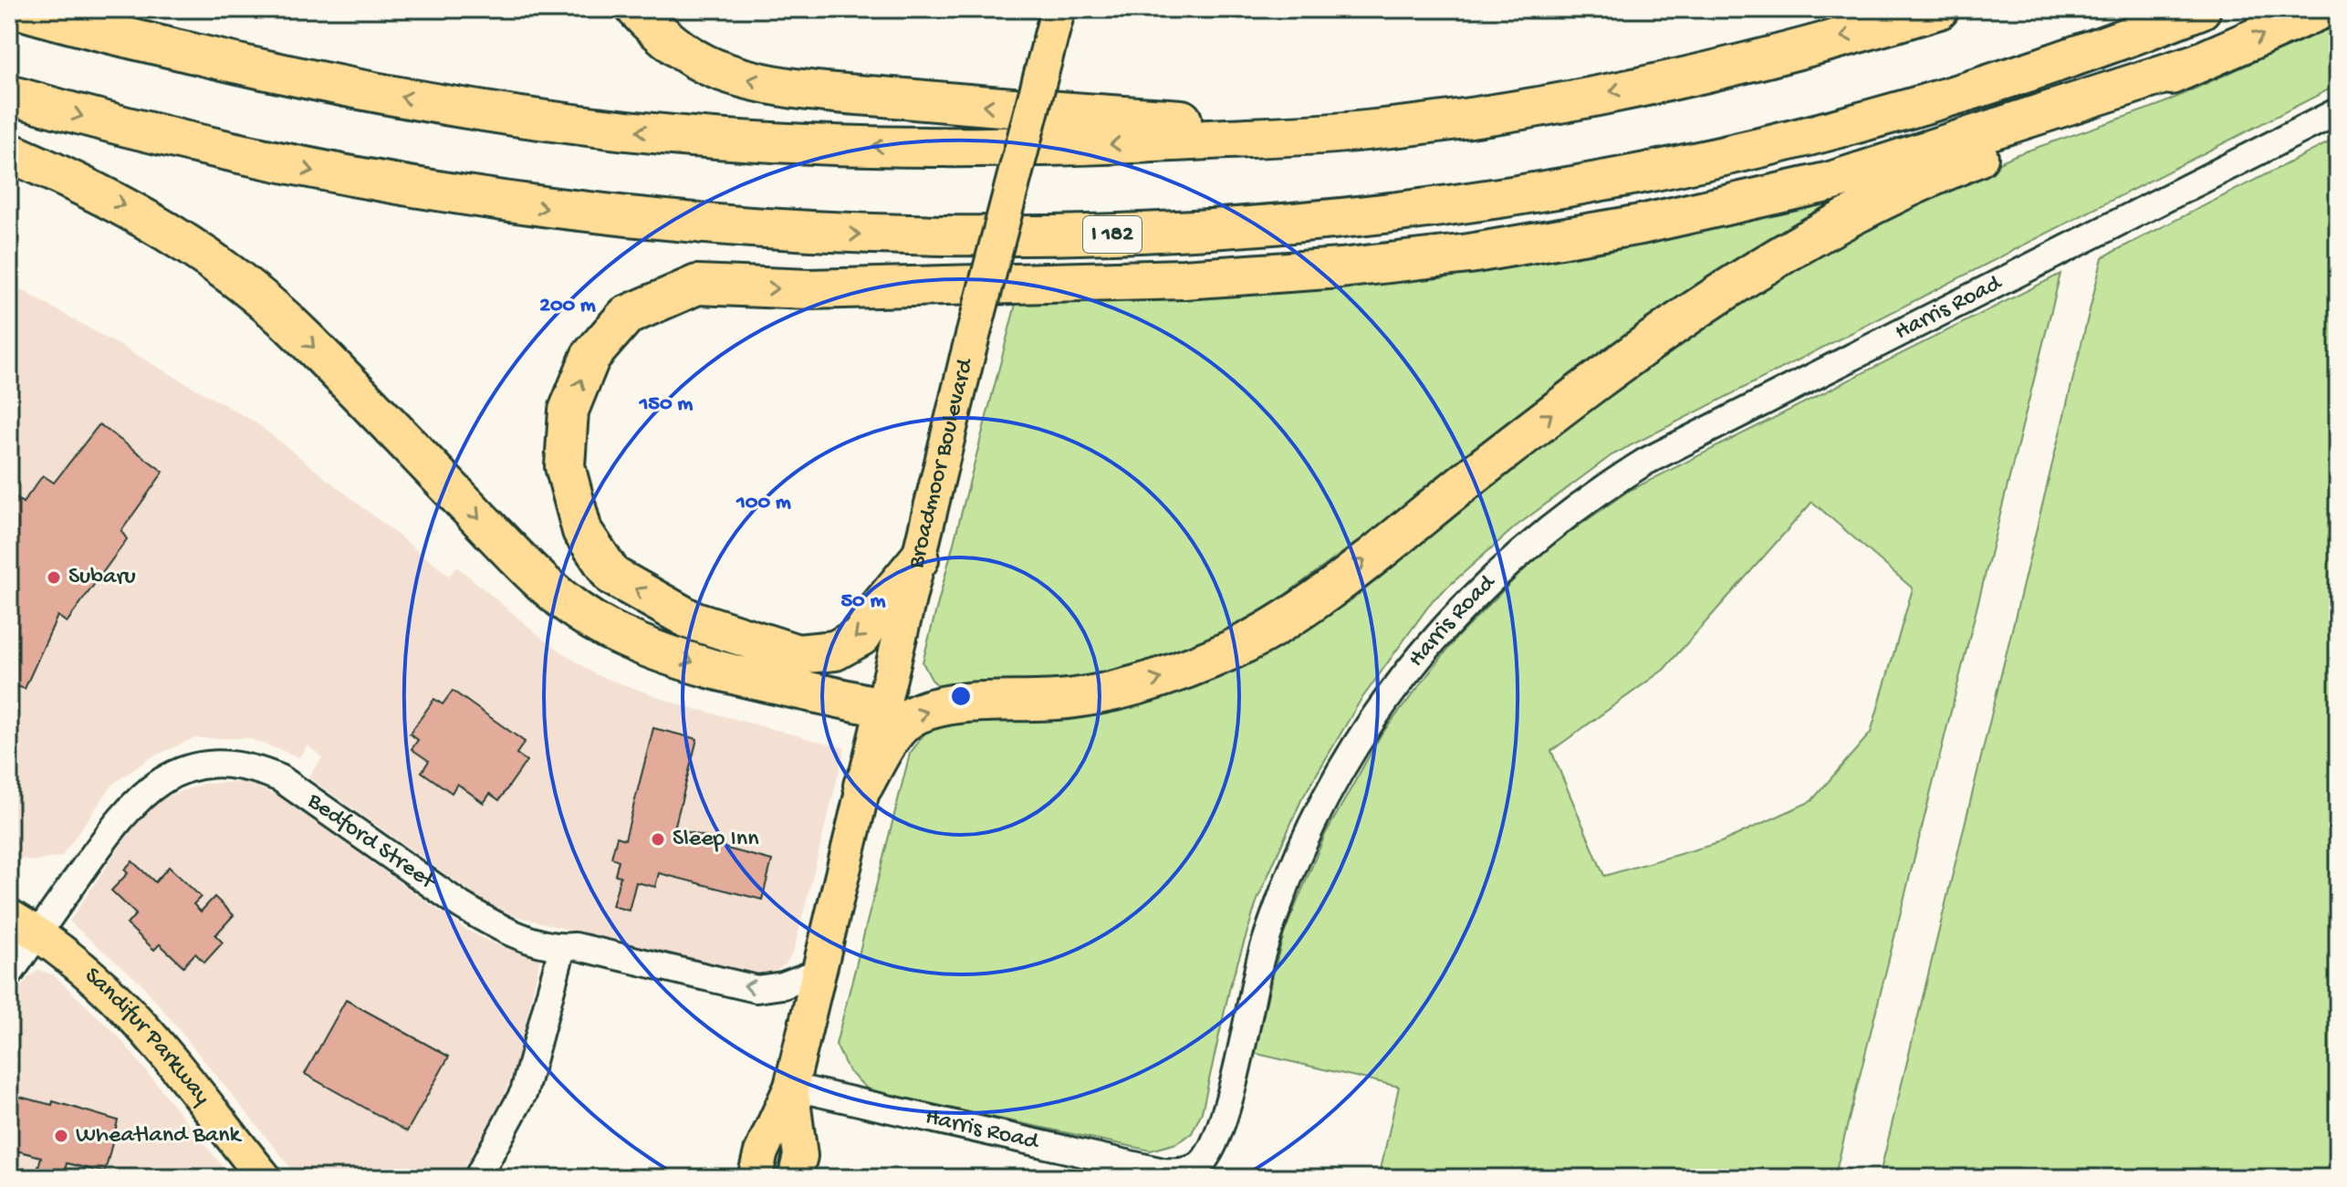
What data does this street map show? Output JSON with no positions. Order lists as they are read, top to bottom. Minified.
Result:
{"streets":{"highway":["I 182"],"main road":["Broadmoor Boulevard","Sandifur Parkway"],"street":["Harris Road","Bedford Street"]},"crossings":[["Harris Road","Broadmoor Boulevard"],["Broadmoor Boulevard","Bedford Street"],["Bedford Street","Sandifur Parkway"]],"places":["Subaru","Sleep Inn","Wheatland Bank"],"rings":["200 m","150 m","100 m","50 m"]}
